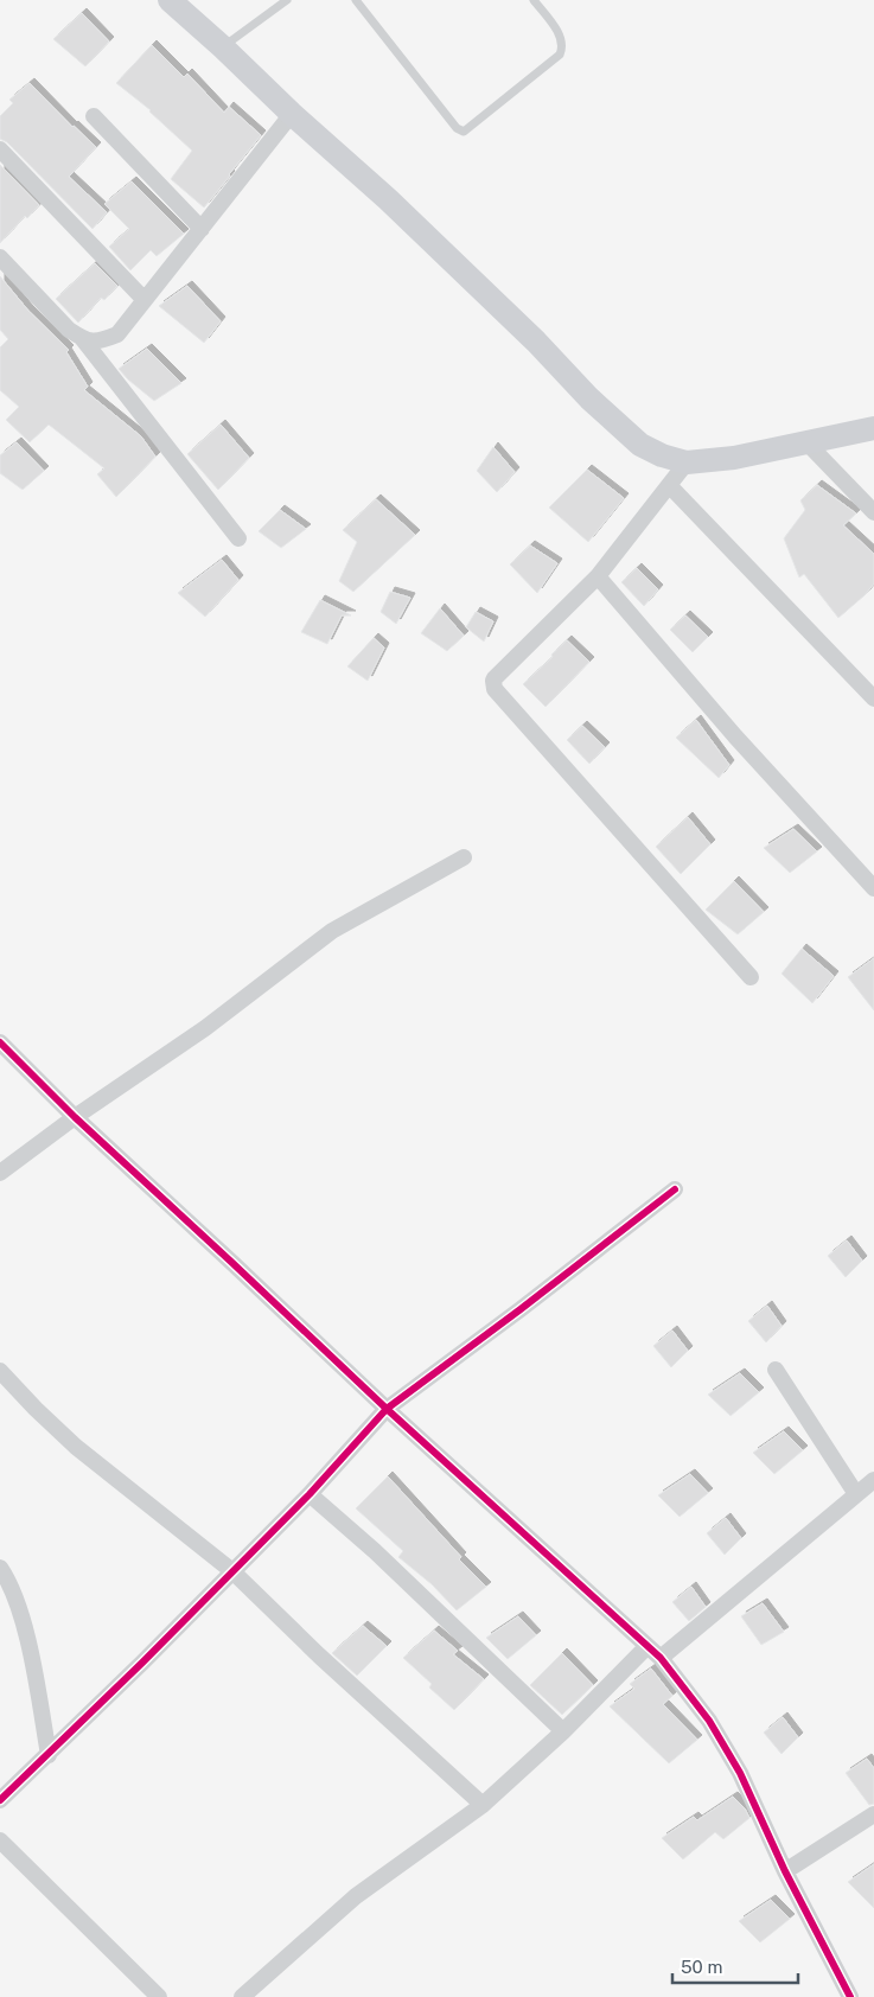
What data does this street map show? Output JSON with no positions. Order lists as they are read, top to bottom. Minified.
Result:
{"scale_bar":"50 m"}
